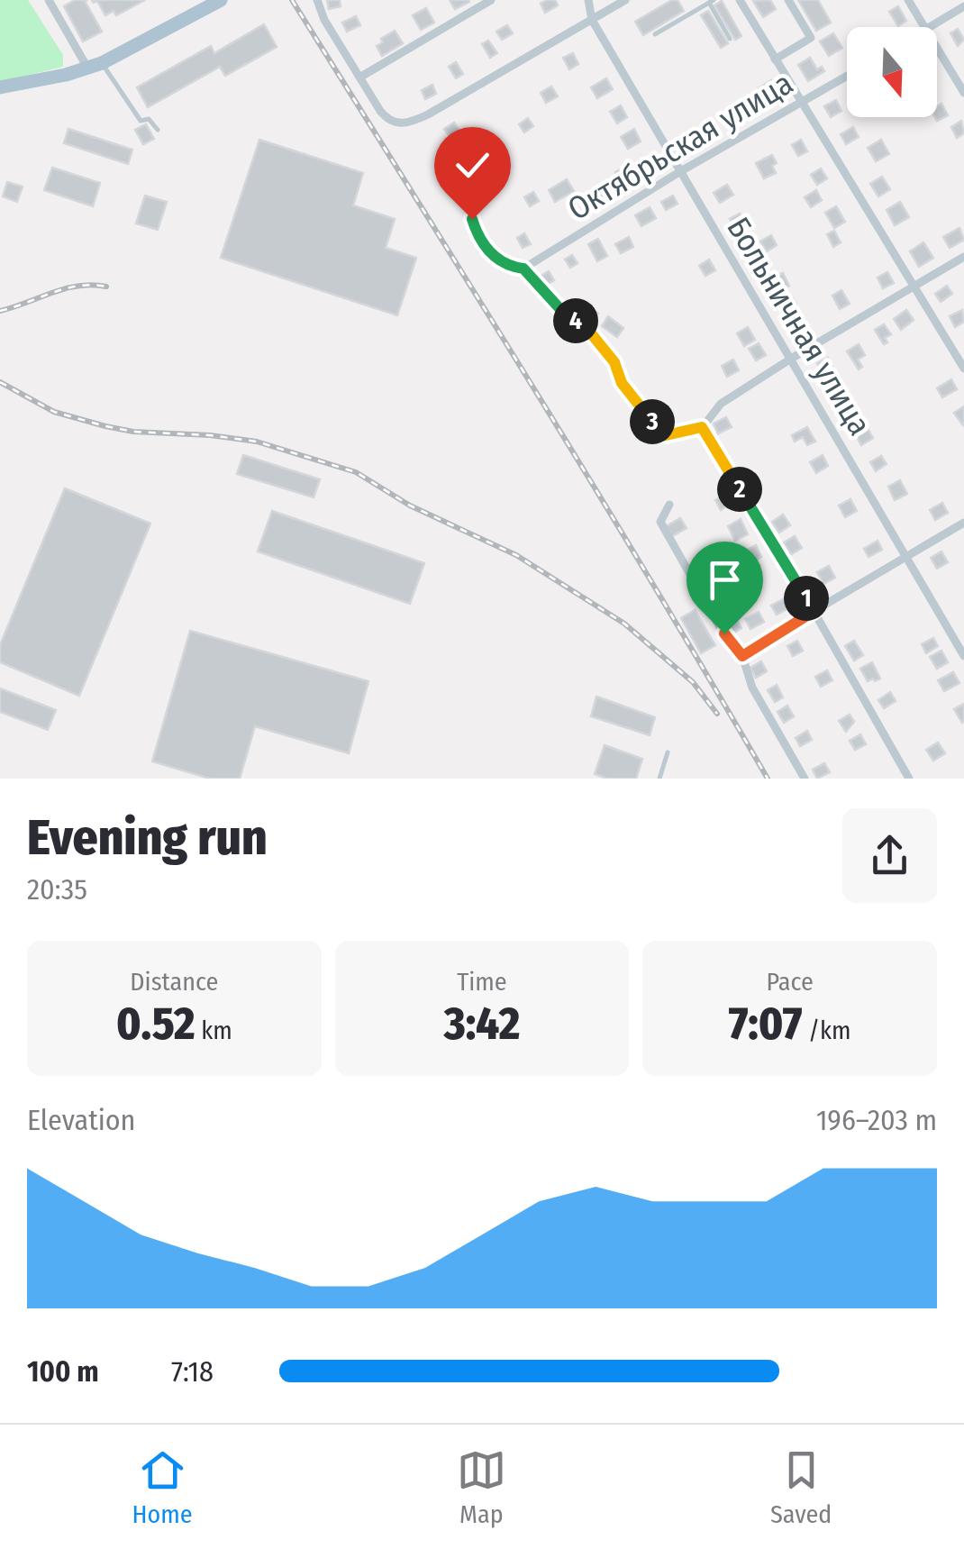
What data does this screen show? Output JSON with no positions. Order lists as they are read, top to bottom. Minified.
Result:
{"streets":{"street":["Октябрьская улица","Больничная улица"]},"crossings":[["Октябрьская улица","Больничная улица"]],"north":"bottom","page":{"pins":["4","3","2","1"],"heading":["Evening run","20:35"],"stats":[["Distance","0.52 km"],["Time","3:42"],["Pace","7:07 /km"]],"chart":["Elevation","196–203 m"],"list":[{"name":"100 m","note":"7:18"}],"tabs":["Home","Map","Saved"]}}
